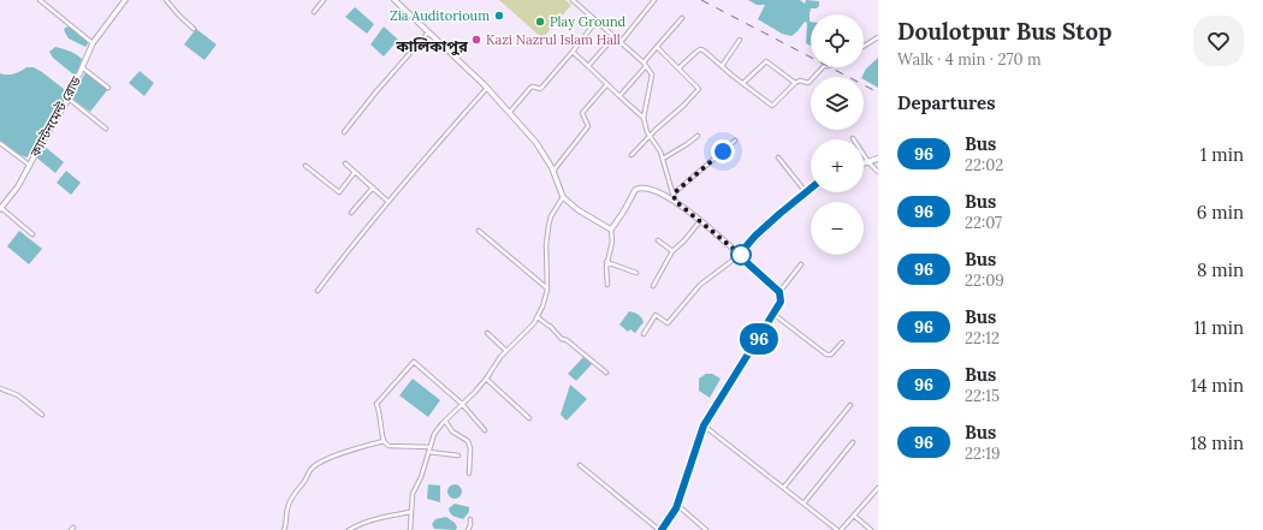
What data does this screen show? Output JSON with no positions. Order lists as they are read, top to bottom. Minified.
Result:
{"streets":{"street":["ক্যান্টনমেন্ট রোড"]},"districts":["কালিকাপুর"],"places":["Zia Auditorioum","Play Ground","Kazi Nazrul Islam Hall"],"lines":["bus line 96"],"page":{"on_map":"96","heading":[["Doulotpur Bus Stop","Walk · 4 min · 270 m"],"Departures"],"map_buttons":["+","−"],"list":[{"mark":"96","name":"Bus","note":"22:02","value":"1 min"},{"mark":"96","name":"Bus","note":"22:07","value":"6 min"},{"mark":"96","name":"Bus","note":"22:09","value":"8 min"},{"mark":"96","name":"Bus","note":"22:12","value":"11 min"},{"mark":"96","name":"Bus","note":"22:15","value":"14 min"},{"mark":"96","name":"Bus","note":"22:19","value":"18 min"}]}}
